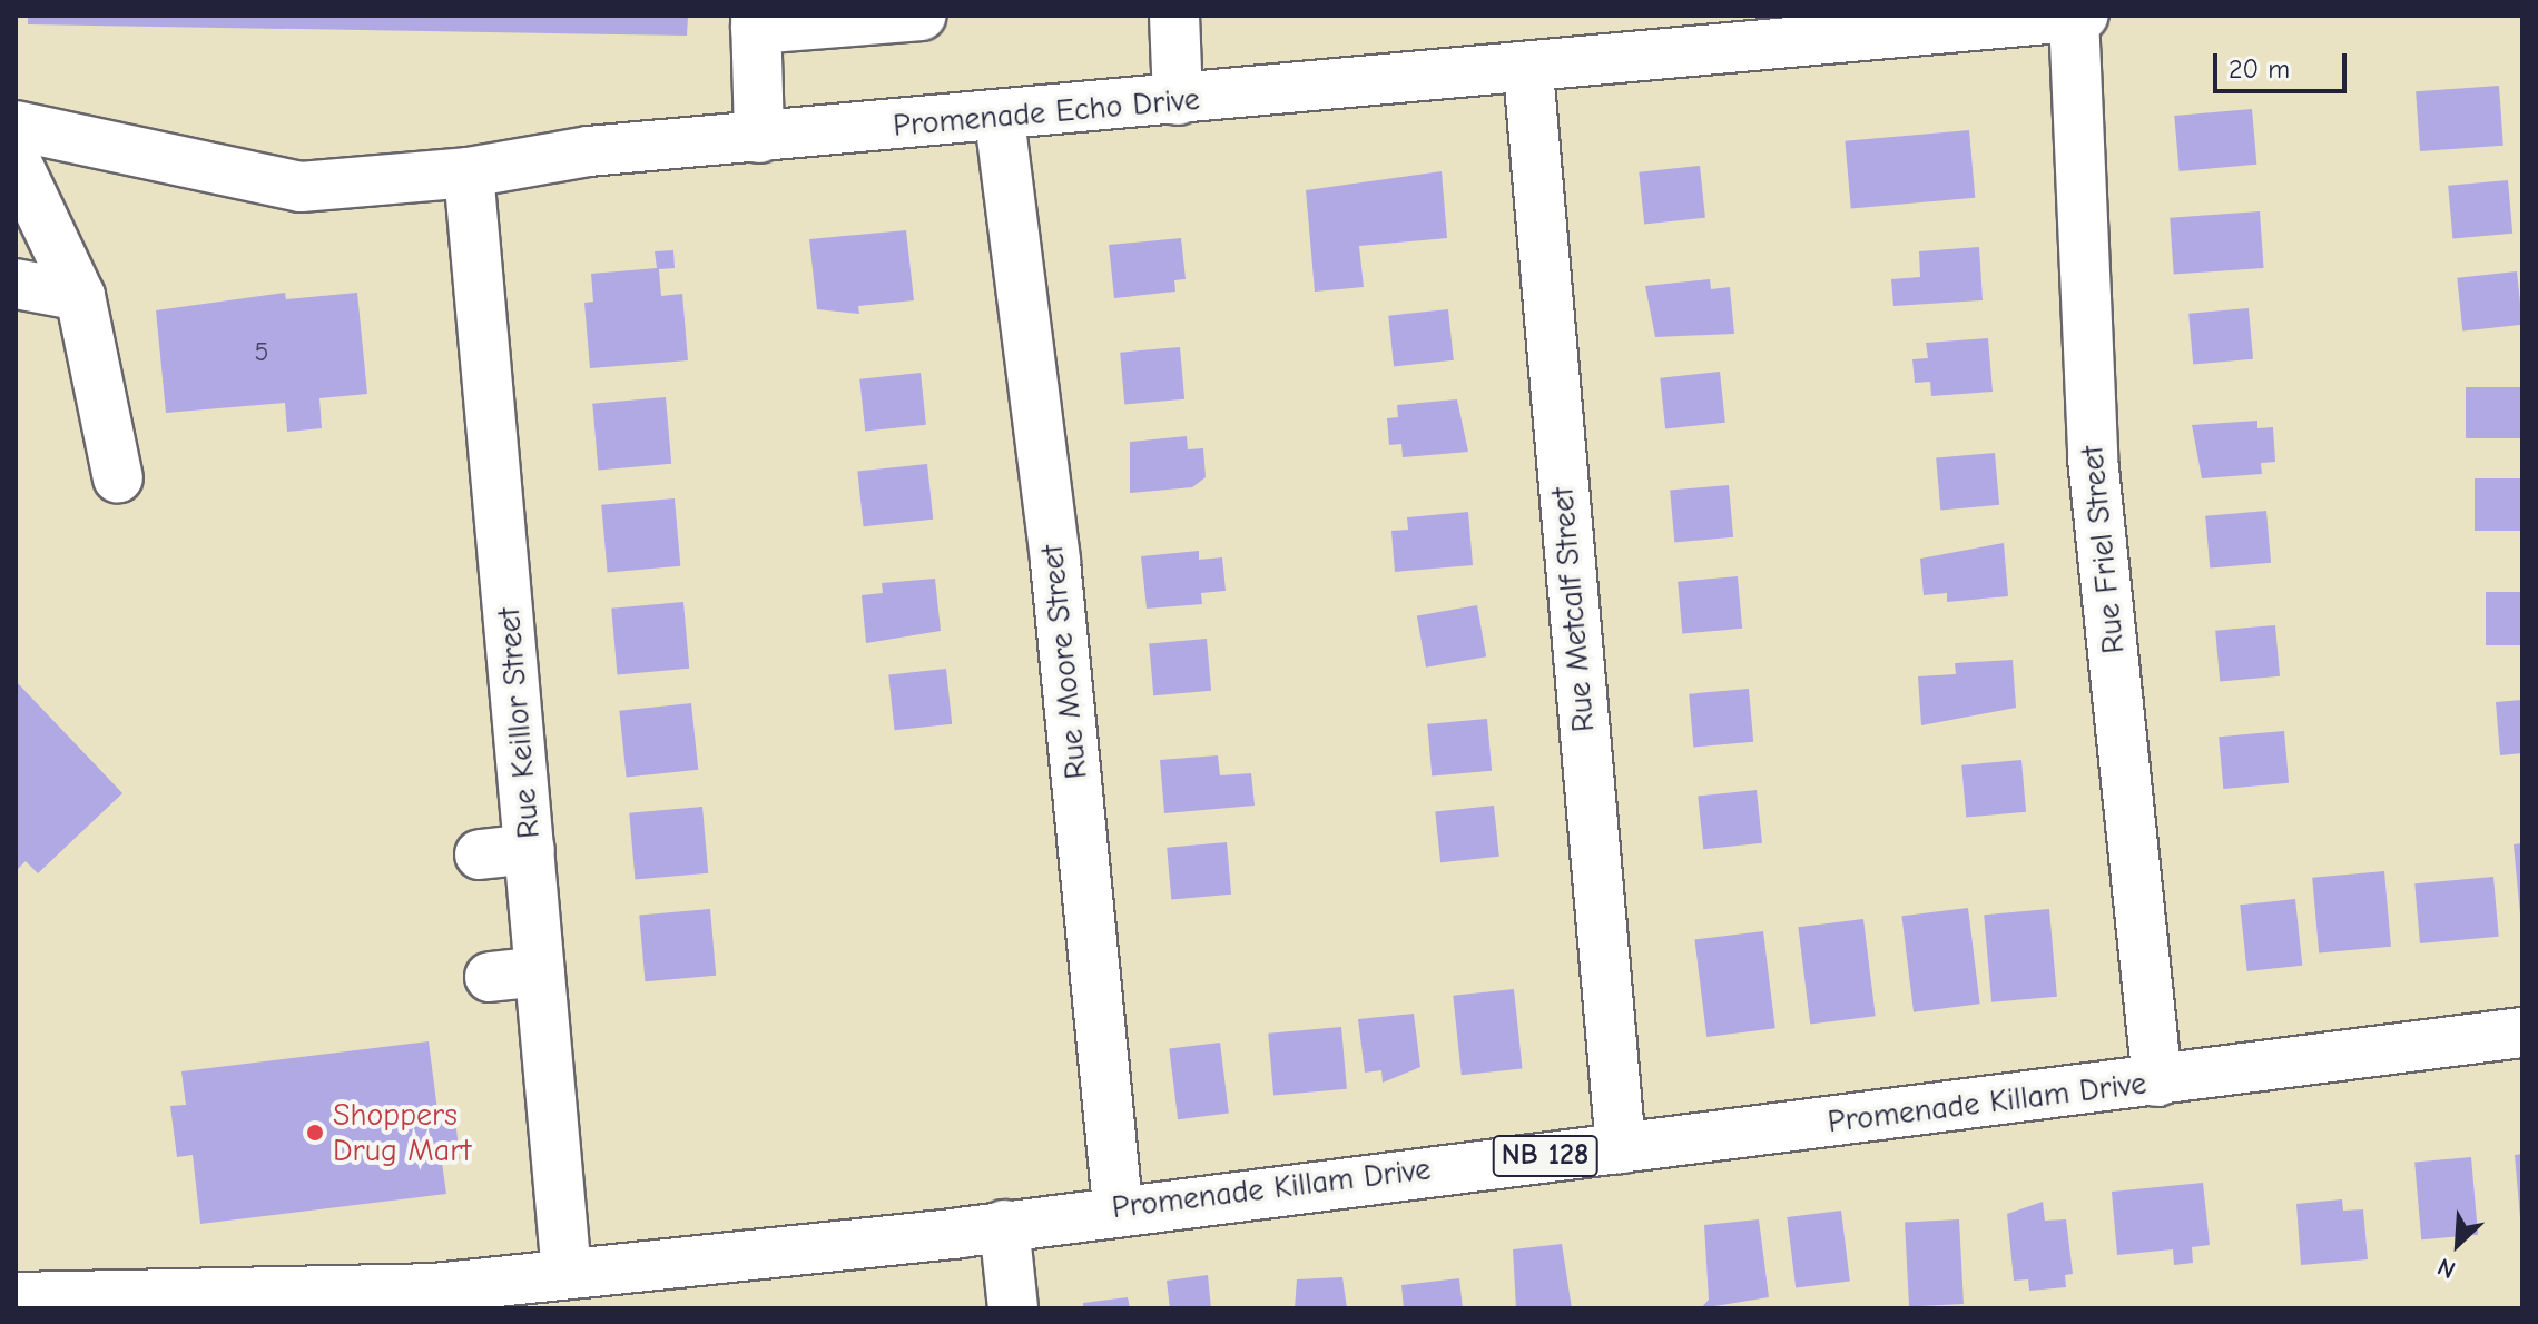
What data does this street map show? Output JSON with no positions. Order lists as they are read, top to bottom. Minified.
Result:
{"streets":{"street":["Promenade Echo Drive","Rue Friel Street","Rue Metcalf Street","Rue Moore Street","Rue Keillor Street","Promenade Killam Drive","NB 128"]},"crossings":[["Promenade Echo Drive","Rue Friel Street"],["Promenade Echo Drive","Rue Metcalf Street"],["Promenade Echo Drive","Rue Moore Street"],["Promenade Echo Drive","Rue Keillor Street"],["Rue Friel Street","Promenade Killam Drive"],["Rue Metcalf Street","Promenade Killam Drive"],["Rue Moore Street","Promenade Killam Drive"],["Rue Keillor Street","Promenade Killam Drive"]],"places":["Shoppers Drug Mart"],"house_numbers":["5"],"scale_bar":"20 m","north":"bottom left"}
